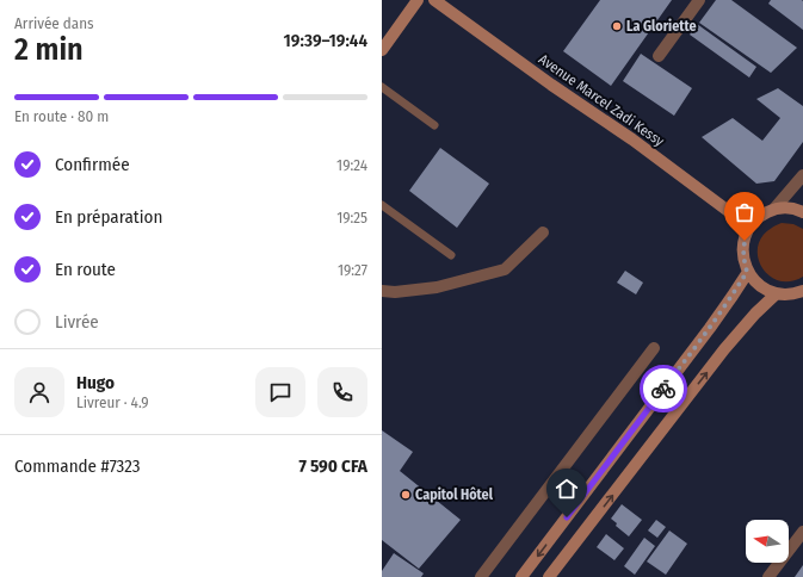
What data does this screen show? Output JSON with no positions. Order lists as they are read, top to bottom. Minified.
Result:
{"streets":{"main road":["Avenue Marcel Zadi Kessy"]},"places":["La Gloriette","Capitol Hôtel"],"north":"left","page":{"heading":["2 min","Arrivée dans","19:39–19:44"],"panel":["Hugo","Livreur · 4.9","Commande #7323","7 590 CFA"],"bar":"En route · 80 m","list":[["Confirmée","19:24"],["En préparation","19:25"],["En route","19:27"],"Livrée"]}}
